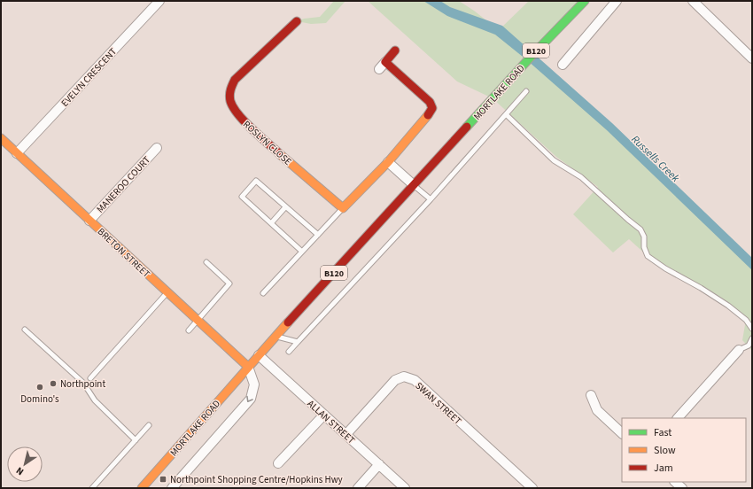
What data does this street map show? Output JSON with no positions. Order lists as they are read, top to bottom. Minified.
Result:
{"streets":{"street":["B120","EVELYN CRESCENT","MORTLAKE ROAD","ROSLYN CLOSE","MANEROO COURT","BRETON STREET","SWAN STREET","ALLAN STREET"]},"crossings":[["EVELYN CRESCENT","BRETON STREET"],["MORTLAKE ROAD","BRETON STREET"],["MORTLAKE ROAD","ALLAN STREET"],["MANEROO COURT","BRETON STREET"],["SWAN STREET","ALLAN STREET"]],"water":["Russells Creek"],"places":{"other":["Northpoint","Domino's"],"transit":["Northpoint Shopping Centre/Hopkins Hwy"]},"legend":["Fast","Slow","Jam"],"north":"bottom left"}
